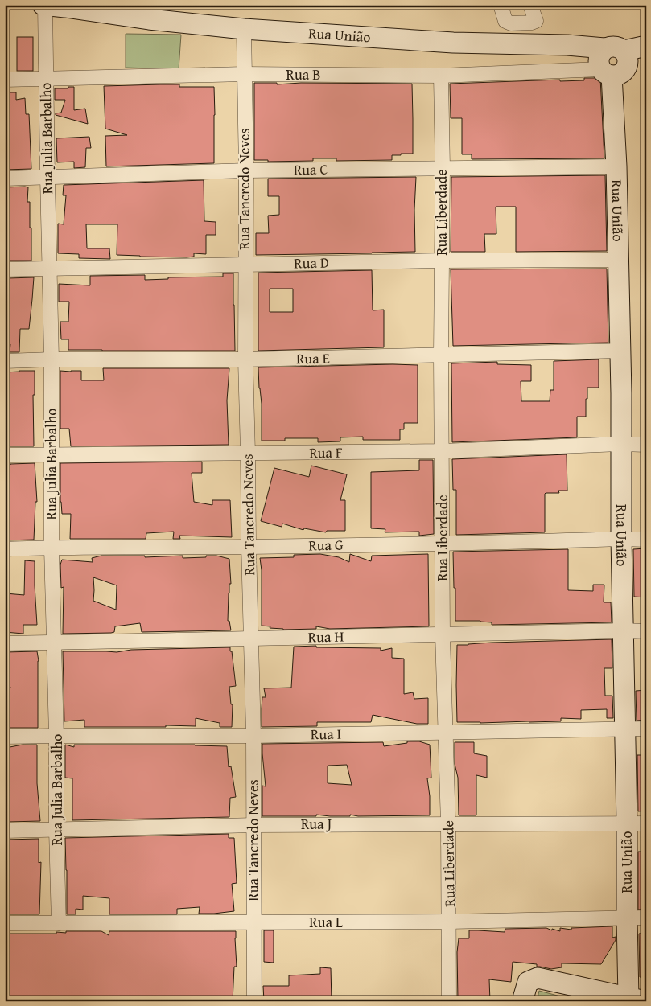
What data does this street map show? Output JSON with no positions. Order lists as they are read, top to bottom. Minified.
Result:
{"streets":{"main road":["Rua União"],"street":["Rua B","Rua Julia Barbalho","Rua C","Rua Tancredo Neves","Rua Liberdade","Rua D","Rua E","Rua F","Rua G","Rua H","Rua I","Rua J","Rua L"]},"crossings":[["Rua União","Rua B"],["Rua União","Rua Julia Barbalho"],["Rua União","Rua C"],["Rua União","Rua Tancredo Neves"],["Rua União","Rua D"],["Rua União","Rua E"],["Rua União","Rua F"],["Rua União","Rua G"],["Rua União","Rua H"],["Rua União","Rua I"],["Rua União","Rua J"],["Rua União","Rua L"],["Rua B","Rua Julia Barbalho"],["Rua B","Rua Tancredo Neves"],["Rua B","Rua Liberdade"],["Rua Julia Barbalho","Rua C"],["Rua Julia Barbalho","Rua D"],["Rua Julia Barbalho","Rua E"],["Rua Julia Barbalho","Rua F"],["Rua Julia Barbalho","Rua G"],["Rua Julia Barbalho","Rua H"],["Rua Julia Barbalho","Rua I"],["Rua Julia Barbalho","Rua J"],["Rua Julia Barbalho","Rua L"],["Rua C","Rua Tancredo Neves"],["Rua C","Rua Liberdade"],["Rua Tancredo Neves","Rua D"],["Rua Tancredo Neves","Rua E"],["Rua Tancredo Neves","Rua F"],["Rua Tancredo Neves","Rua G"],["Rua Tancredo Neves","Rua H"],["Rua Tancredo Neves","Rua I"],["Rua Tancredo Neves","Rua J"],["Rua Tancredo Neves","Rua L"],["Rua Liberdade","Rua D"],["Rua Liberdade","Rua E"],["Rua Liberdade","Rua F"],["Rua Liberdade","Rua G"],["Rua Liberdade","Rua H"],["Rua Liberdade","Rua I"],["Rua Liberdade","Rua J"],["Rua Liberdade","Rua L"]]}
